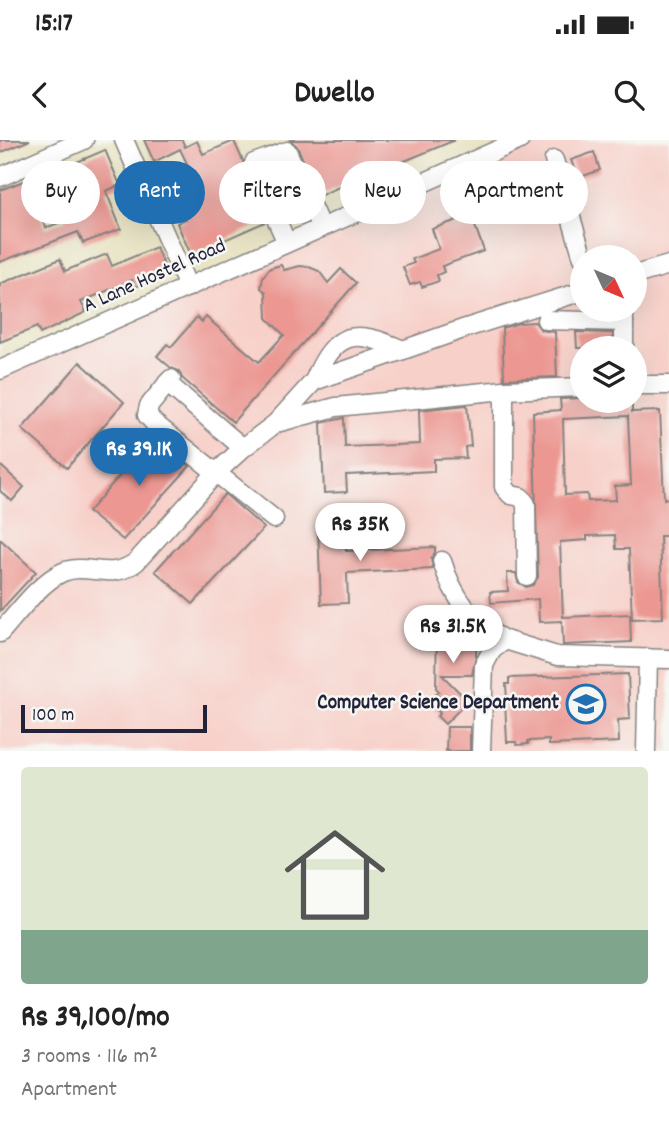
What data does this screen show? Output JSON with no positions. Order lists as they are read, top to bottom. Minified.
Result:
{"streets":{"street":["A Lane Hostel Road"]},"places":{"school or university":["Computer Science Department"]},"scale_bar":"100 m","north":"bottom right","page":{"status":"15:17","header":"Dwello","chip":["Buy","Rent","Filters","New","Apartment"],"price":["Rs 39.1K","Rs 35K","Rs 31.5K"],"scale":"100 m","list":[{"name":"Rs 39,100/mo","note":"3 rooms · 116 m² · Apartment"}]}}
